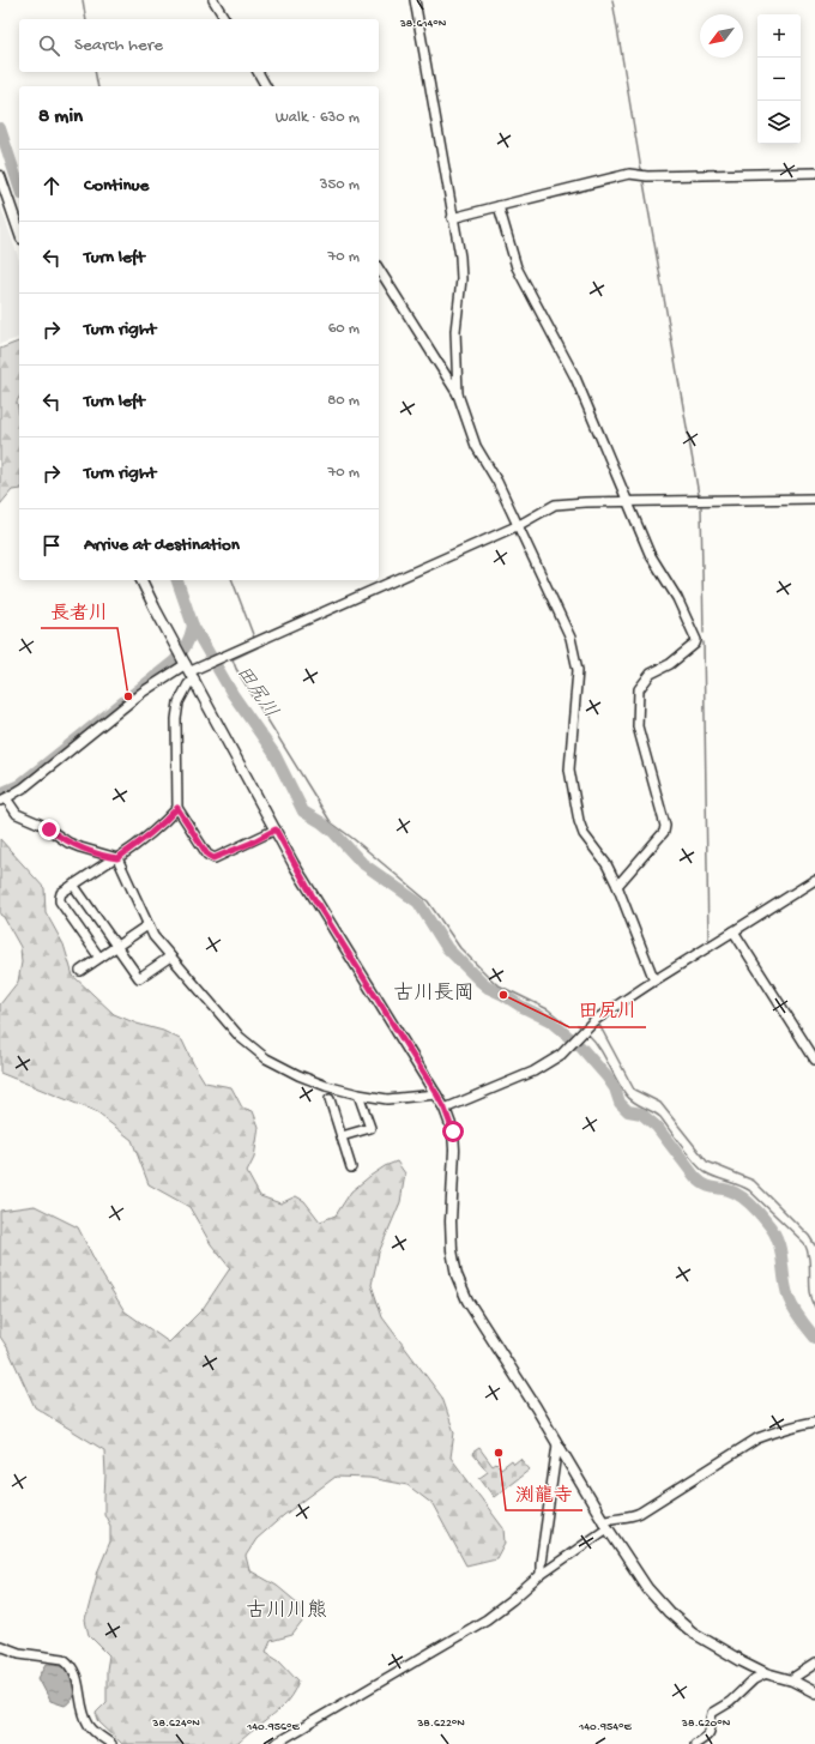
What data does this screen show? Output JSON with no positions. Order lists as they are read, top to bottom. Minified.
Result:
{"districts":["古川長岡","古川川熊"],"water":["田尻川"],"places":["長者川","田尻川","渕龍寺"],"north":"bottom left","page":{"map_buttons":["+","−"],"search":"Search here","heading":["8 min","Walk · 630 m"],"list":[["Continue","350 m"],["Turn left","70 m"],["Turn right","60 m"],["Turn left","80 m"],["Turn right","70 m"],"Arrive at destination"]},"coordinates":["38.614°N","38.624°N","38.622°N","38.620°N","140.956°E","140.954°E"]}
